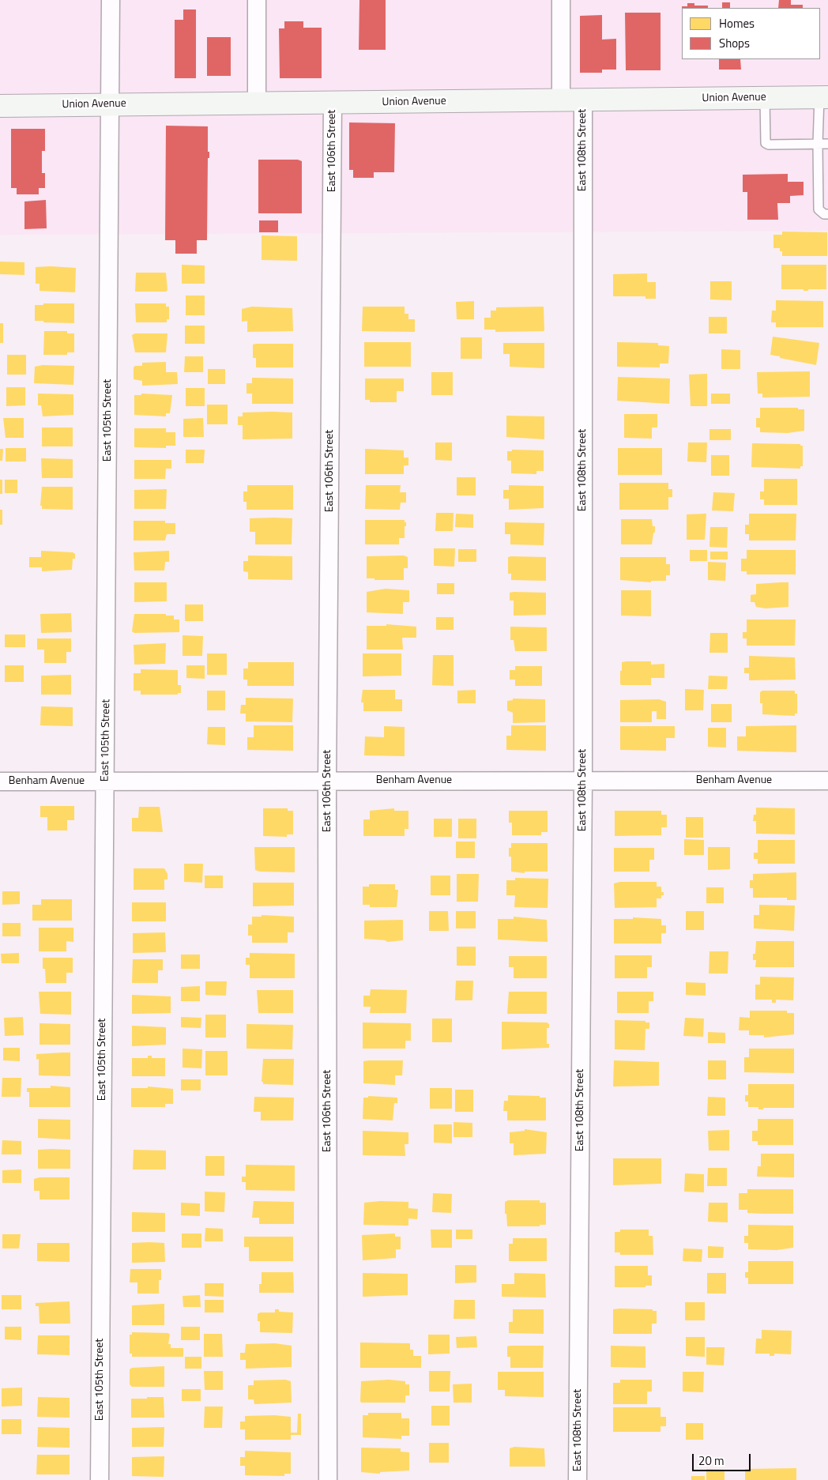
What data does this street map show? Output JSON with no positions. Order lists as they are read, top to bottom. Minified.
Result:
{"streets":{"main road":["Union Avenue"],"street":["East 108th Street","East 106th Street","East 105th Street","Benham Avenue"]},"crossings":[["Union Avenue","East 108th Street"],["Union Avenue","East 106th Street"],["Union Avenue","East 105th Street"],["East 108th Street","Benham Avenue"],["East 106th Street","Benham Avenue"],["East 105th Street","Benham Avenue"]],"legend":["Homes","Shops"],"scale_bar":"20 m"}
